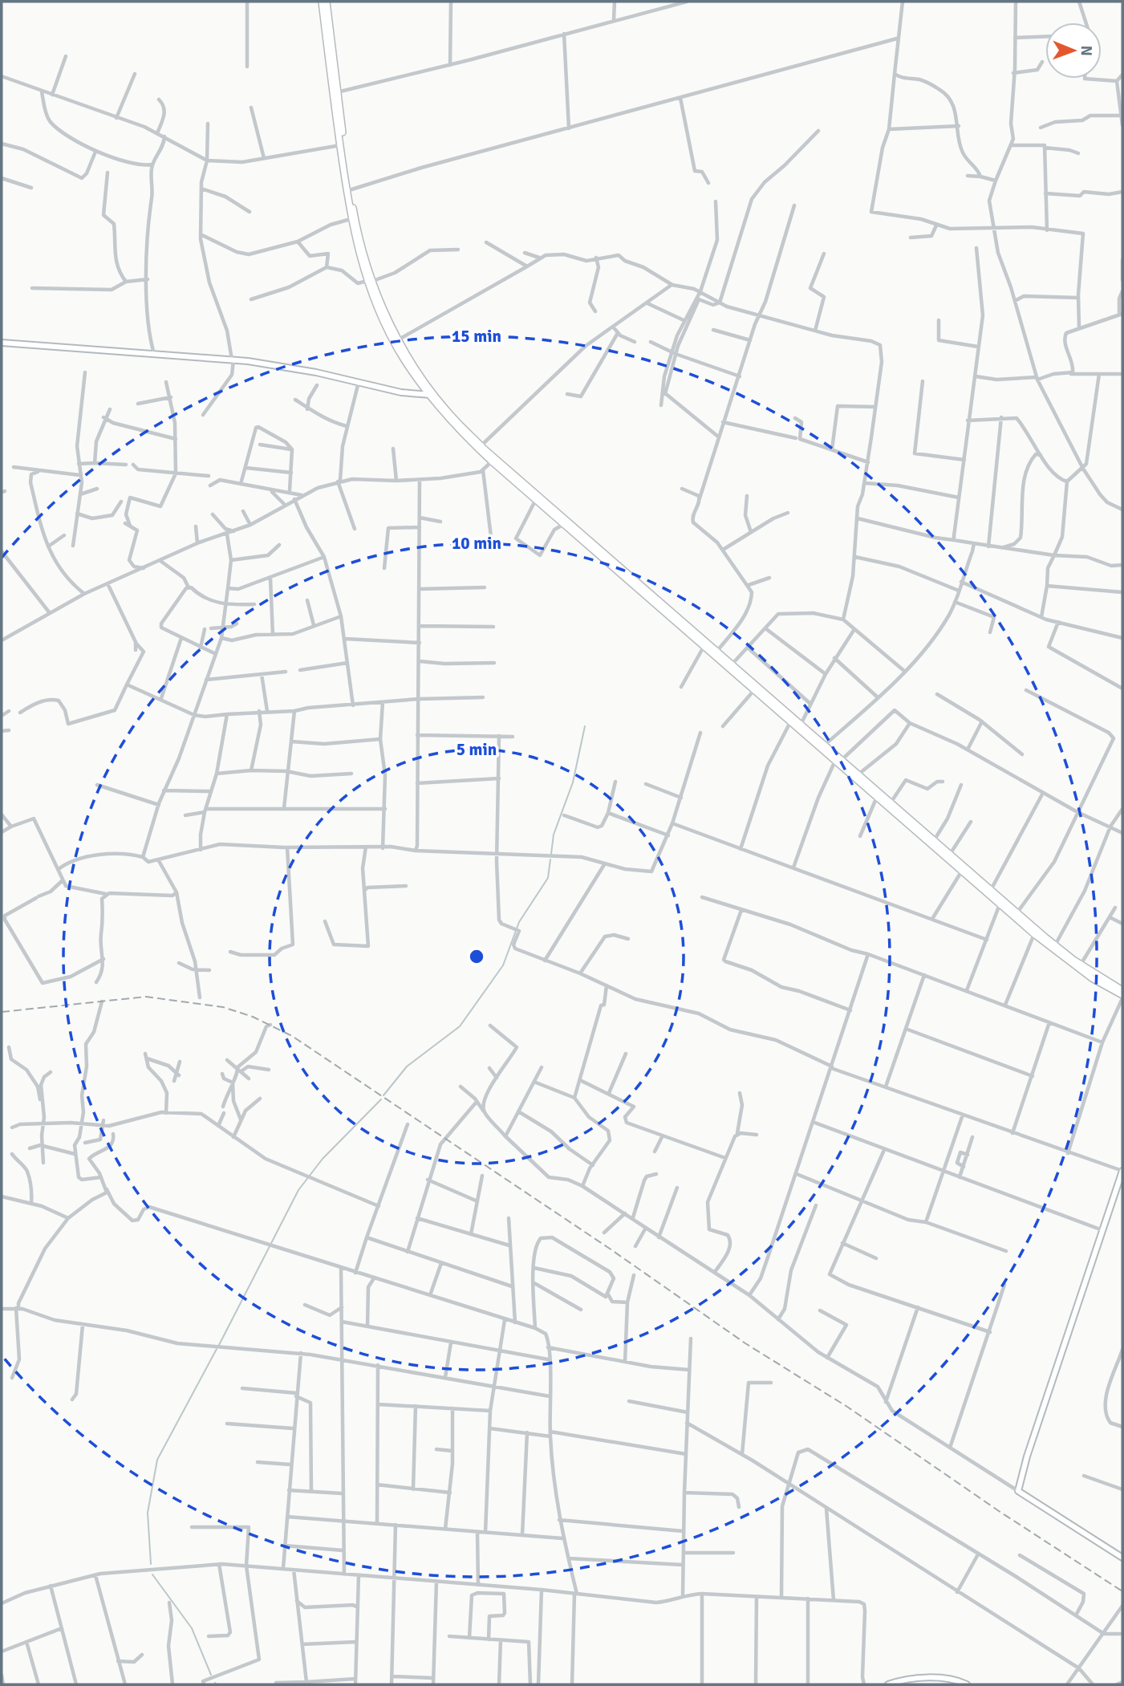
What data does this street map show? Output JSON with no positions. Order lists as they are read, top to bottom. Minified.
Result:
{"north":"right","rings":["15 min","10 min","5 min"]}
